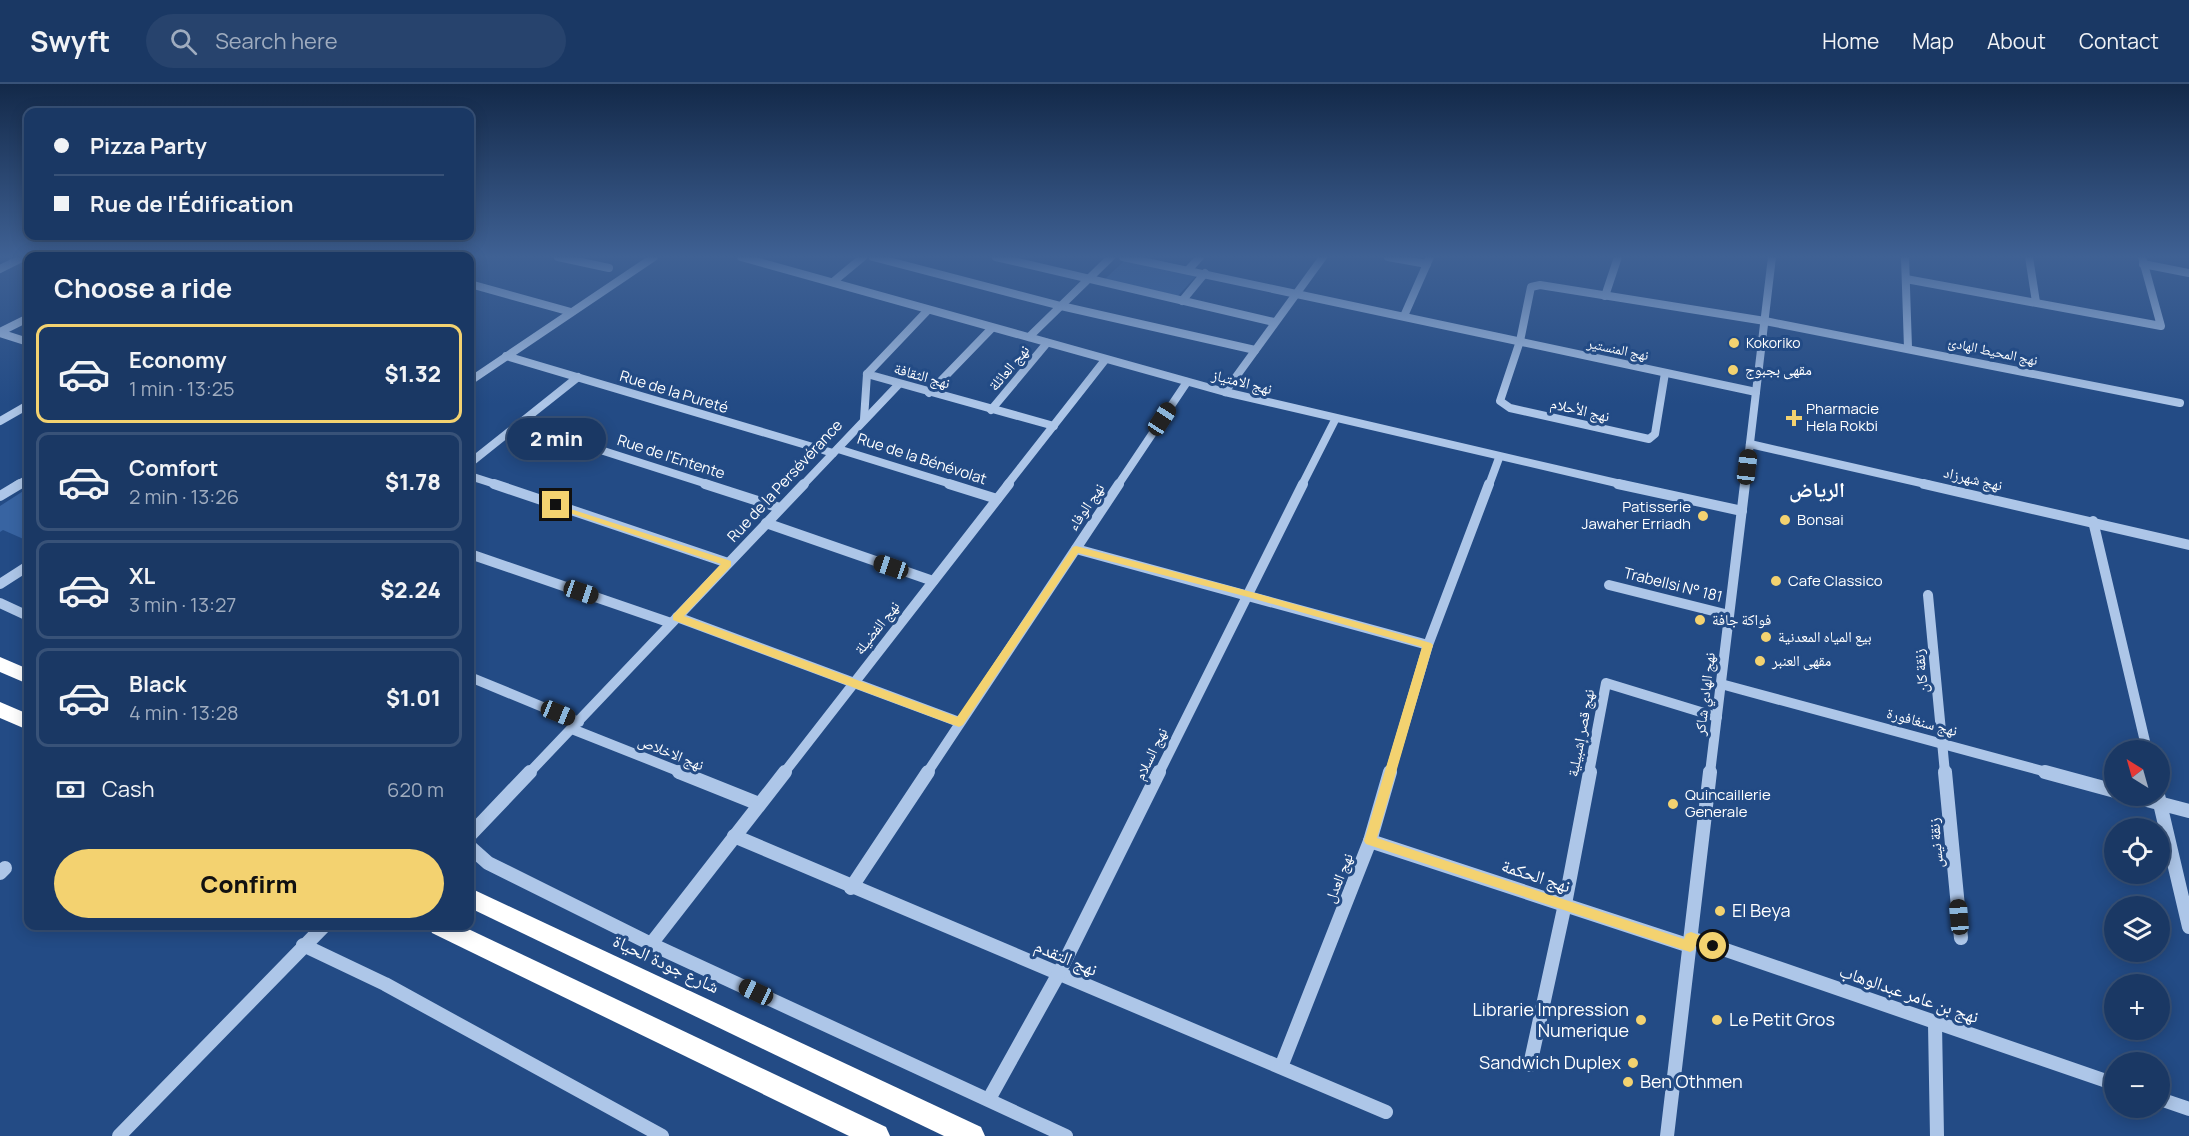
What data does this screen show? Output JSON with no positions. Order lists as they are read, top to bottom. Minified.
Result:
{"streets":{"highway":["شارع جودة الحياة"],"street":["نهج المنستير","نهج المحيط الهادئ","نهج العائلة","نهج الثقافة","نهج الامتياز","Rue de la Pureté","نهج الأحلام","Rue de l'Entente","Rue de la Bénévolat","نهج شهرزاد","Rue de la Persévérance","نهج الوفاء","Trabellsi N° 181","نهج الفضيلة","زنقة كان","نهج الهادي شاكر","نهج سنغافورة","نهج قصر إشبيلية","نهج الاخلاص","نهج السلام","زنقة نيس","نهج الحكمة","نهج العدل","نهج التقدم","نهج بن عامر عبدالوهاب"]},"crossings":[["نهج المنستير","نهج المحيط الهادئ"],["نهج المنستير","نهج الأحلام"],["نهج المنستير","نهج الهادي شاكر"],["نهج المحيط الهادئ","نهج الأحلام"],["نهج المحيط الهادئ","نهج الهادي شاكر"],["نهج العائلة","نهج الثقافة"],["نهج العائلة","نهج الامتياز"],["نهج الثقافة","نهج الامتياز"],["نهج الثقافة","Rue de la Persévérance"],["نهج الثقافة","نهج الفضيلة"],["نهج الامتياز","نهج الوفاء"],["نهج الامتياز","نهج الفضيلة"],["نهج الامتياز","نهج الهادي شاكر"],["نهج الامتياز","نهج السلام"],["نهج الامتياز","نهج العدل"],["Rue de la Pureté","Rue de la Bénévolat"],["Rue de la Pureté","Rue de la Persévérance"],["Rue de l'Entente","Rue de la Persévérance"],["Rue de la Bénévolat","Rue de la Persévérance"],["Rue de la Bénévolat","نهج الفضيلة"],["نهج شهرزاد","نهج الهادي شاكر"],["Rue de la Persévérance","نهج الاخلاص"],["نهج الوفاء","نهج التقدم"],["Trabellsi N° 181","نهج الهادي شاكر"],["نهج الفضيلة","نهج الاخلاص"],["نهج الفضيلة","نهج التقدم"],["زنقة كان","نهج سنغافورة"],["زنقة كان","زنقة نيس"],["نهج الهادي شاكر","نهج سنغافورة"],["نهج الهادي شاكر","نهج قصر إشبيلية"],["نهج الهادي شاكر","نهج الحكمة"],["نهج الهادي شاكر","نهج بن عامر عبدالوهاب"],["نهج سنغافورة","زنقة نيس"],["نهج قصر إشبيلية","نهج الحكمة"],["نهج السلام","نهج التقدم"],["نهج الحكمة","نهج العدل"],["نهج الحكمة","نهج بن عامر عبدالوهاب"],["نهج العدل","نهج التقدم"]],"districts":["الرياض"],"places":{"other":["Kokoriko","مقهى بجبوج","Patisserie Jawaher Erriadh","Bonsai","Cafe Classico","فواكة جافة","بيع المياه المعدنية","مقهى العنبر","Quincaillerie Generale","El Beya","Librarie Impression Numerique","Le Petit Gros","Sandwich Duplex","Ben Othmen"],"health":["Pharmacie Hela Rokbi"]},"north":"top left","page":{"header":"Swyft","search":"Search here","nav":["Home","Map","About","Contact"],"banner":["Pizza Party","Rue de l'Édification"],"heading":"Choose a ride","list":[{"name":"Economy","note":"1 min · 13:25","value":"$1.32"},{"name":"Comfort","note":"2 min · 13:26","value":"$1.78"},{"name":"XL","note":"3 min · 13:27","value":"$2.24"},{"name":"Black","note":"4 min · 13:28","value":"$1.01"}],"bubble":"2 min","map_buttons":["+","−"],"pay":["Cash","620 m"],"buttons":"Confirm"}}
